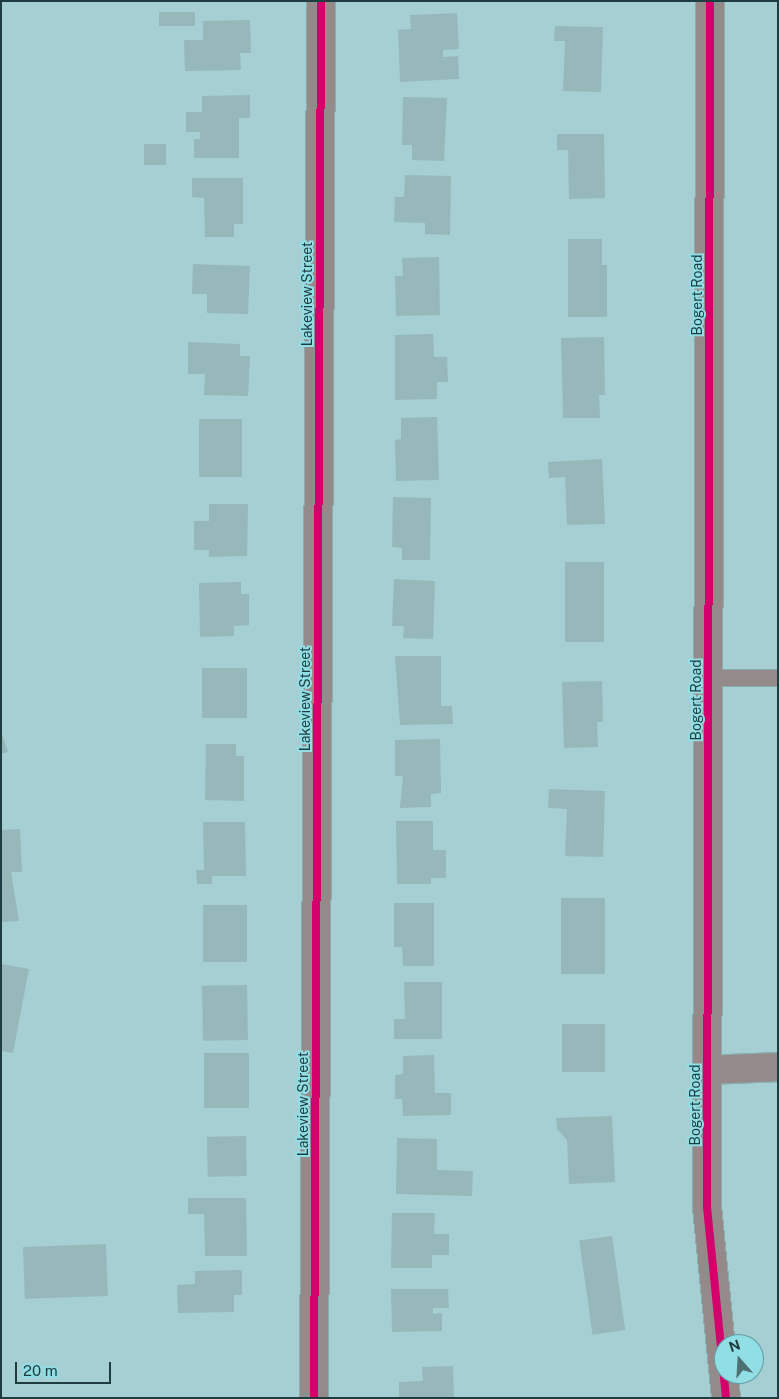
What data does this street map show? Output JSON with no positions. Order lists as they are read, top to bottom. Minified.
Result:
{"streets":{"street":["Lakeview Street","Bogert Road"]},"scale_bar":"20 m","north":"top"}
